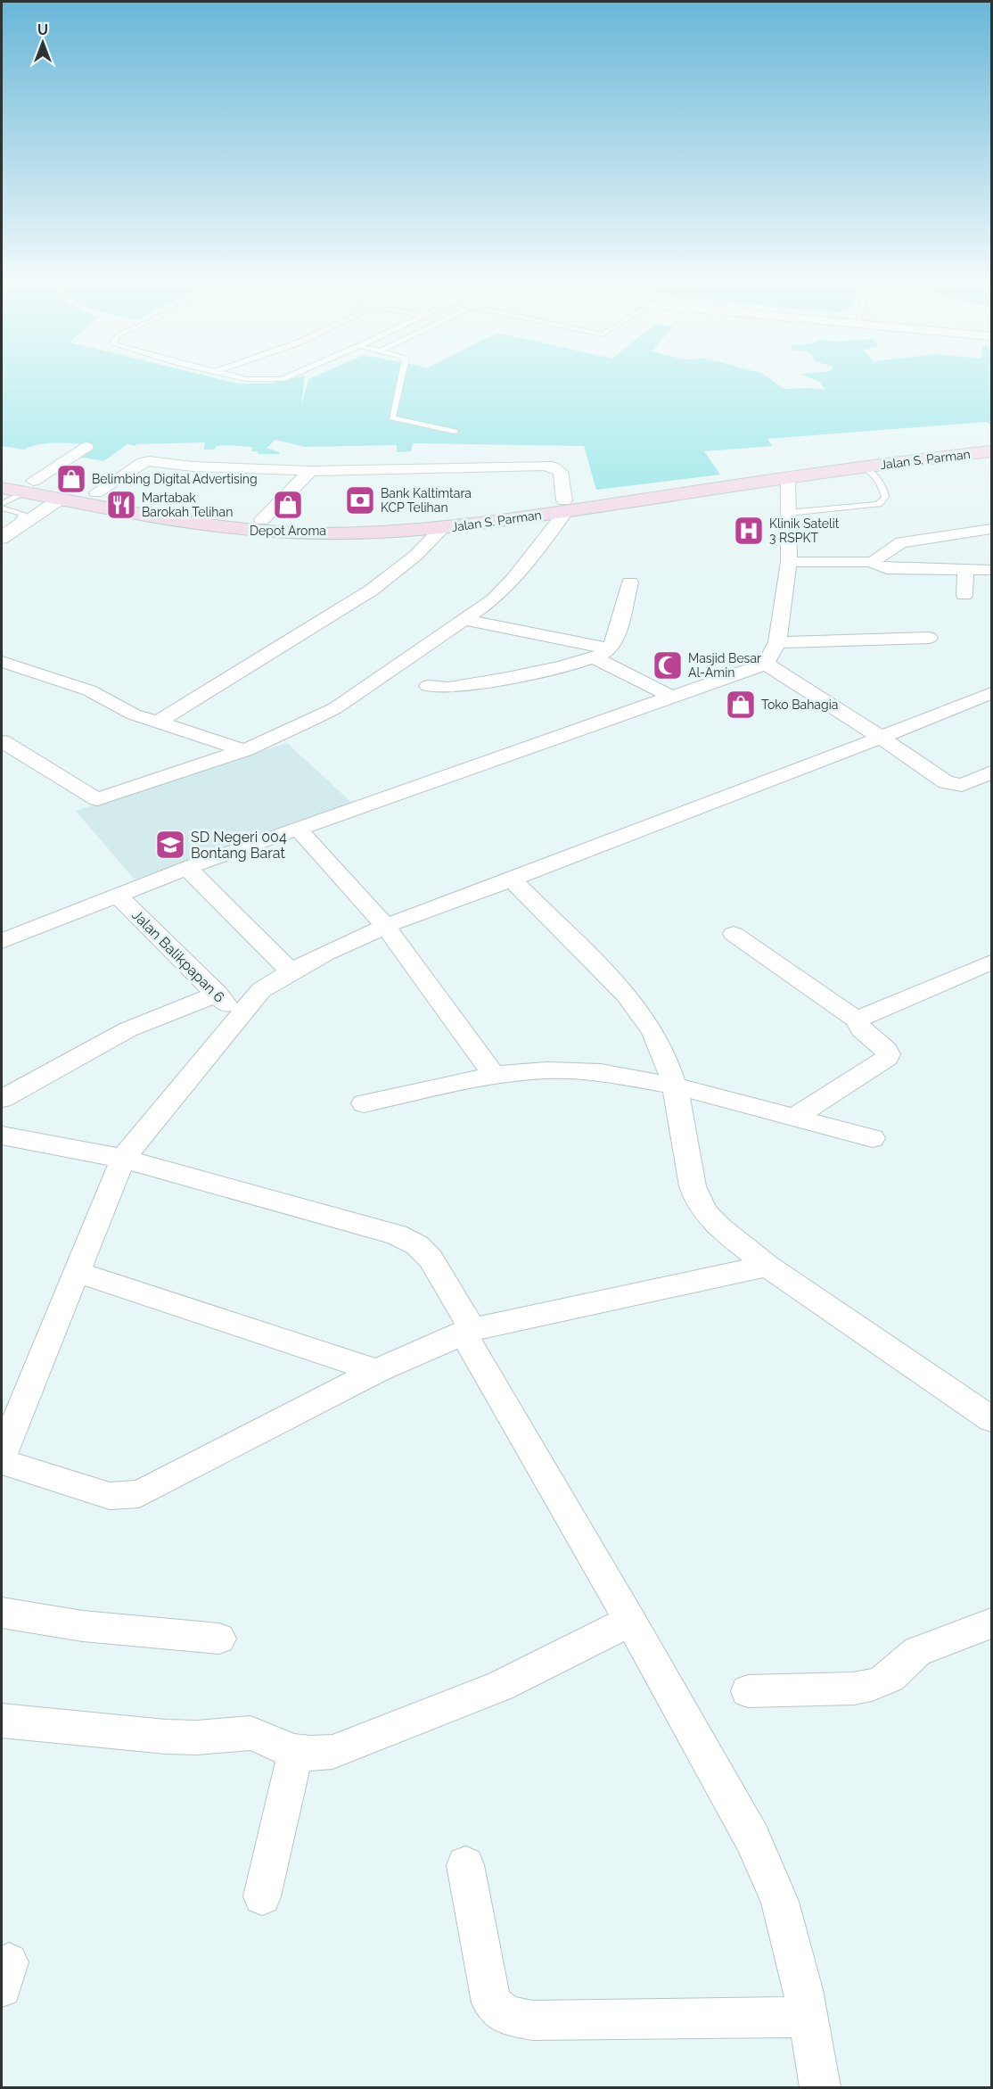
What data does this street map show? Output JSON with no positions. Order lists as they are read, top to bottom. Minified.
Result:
{"streets":{"main road":["Jalan S. Parman"],"street":["Jalan Balikpapan 6"]},"places":{"shop":["Belimbing Digital Advertising","Depot Aroma","Toko Bahagia"],"bank":["Bank Kaltimtara KCP Telihan"],"restaurant":["Martabak Barokah Telihan"],"hospital":["Klinik Satelit 3 RSPKT"],"mosque":["Masjid Besar Al-Amin"],"school or university":["SD Negeri 004 Bontang Barat"]},"north":"top"}
